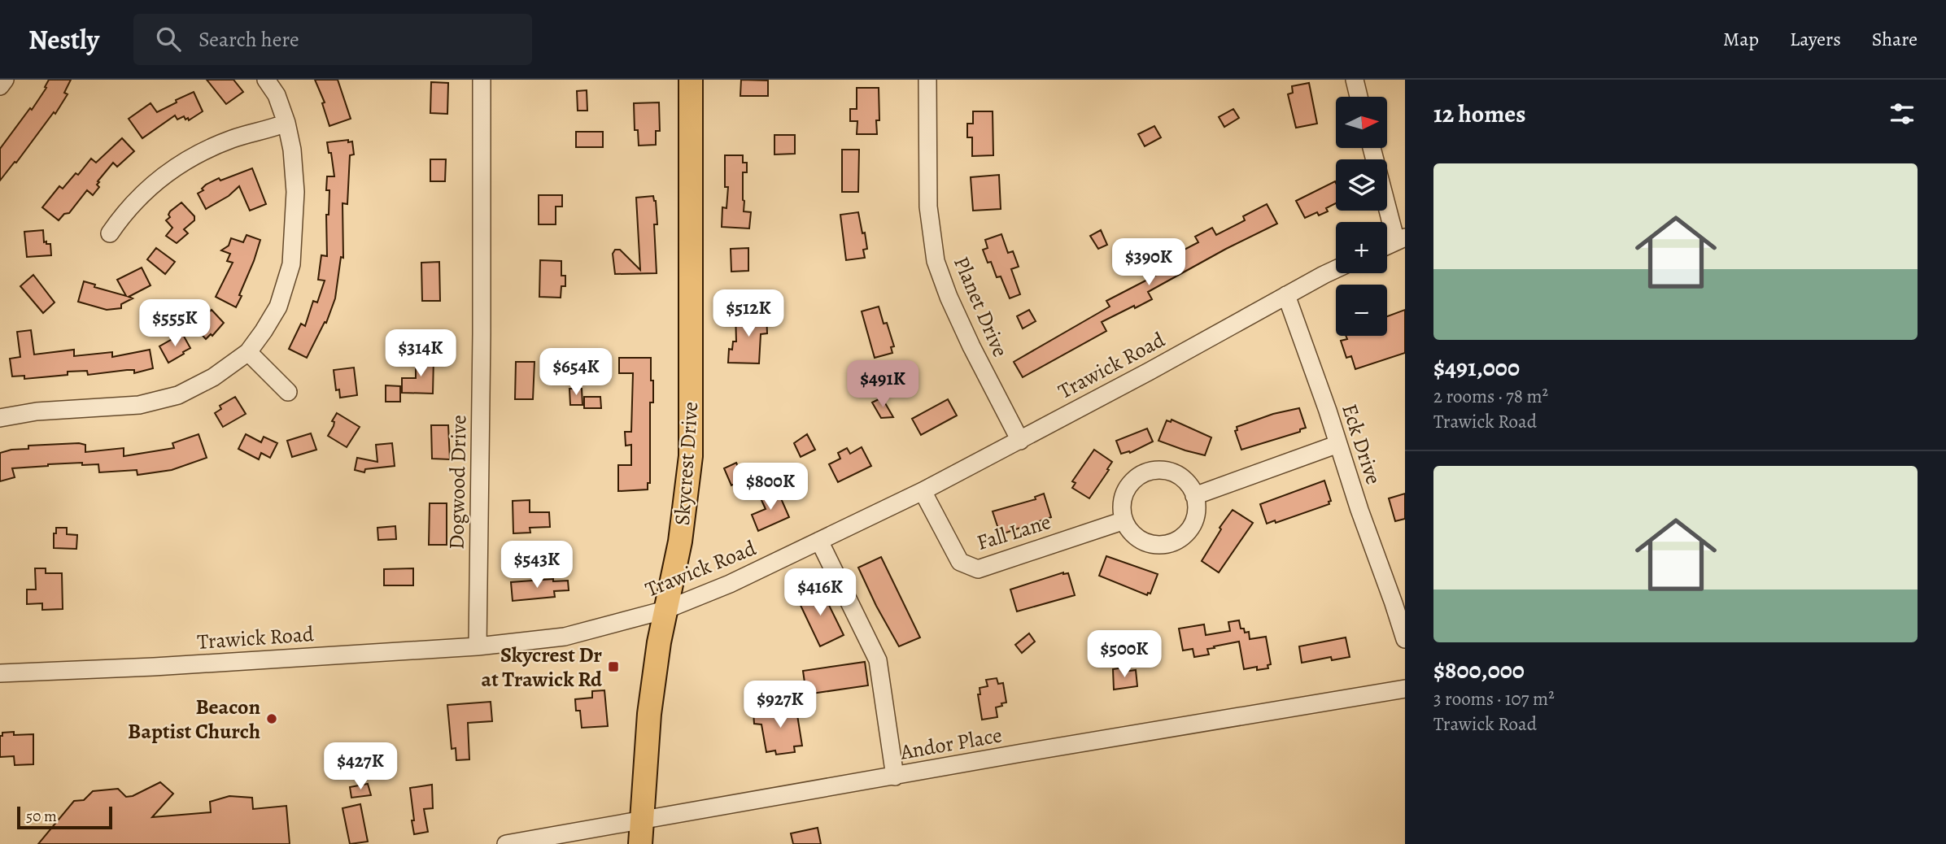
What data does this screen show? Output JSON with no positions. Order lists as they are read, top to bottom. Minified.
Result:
{"streets":{"main road":["Skycrest Drive"],"street":["Planet Drive","Trawick Road","Eck Drive","Dogwood Drive","Fall Lane","Andor Place"]},"crossings":[["Planet Drive","Trawick Road"],["Trawick Road","Eck Drive"],["Trawick Road","Skycrest Drive"],["Trawick Road","Dogwood Drive"],["Trawick Road","Fall Lane"],["Skycrest Drive","Andor Place"]],"places":{"transit":["Skycrest Dr at Trawick Rd"],"other":["Beacon Baptist Church"]},"scale_bar":"50 m","north":"right","page":{"header":"Nestly","search":"Search here","nav":["Map","Layers","Share"],"heading":"12 homes","map_buttons":["+","−"],"list":[{"name":"$491,000","note":"2 rooms · 78 m² · Trawick Road"},{"name":"$800,000","note":"3 rooms · 107 m² · Trawick Road"}],"price":["$390K","$512K","$555K","$314K","$654K","$491K","$800K","$543K","$416K","$500K","$927K","$427K"],"scale":"50 m"}}
